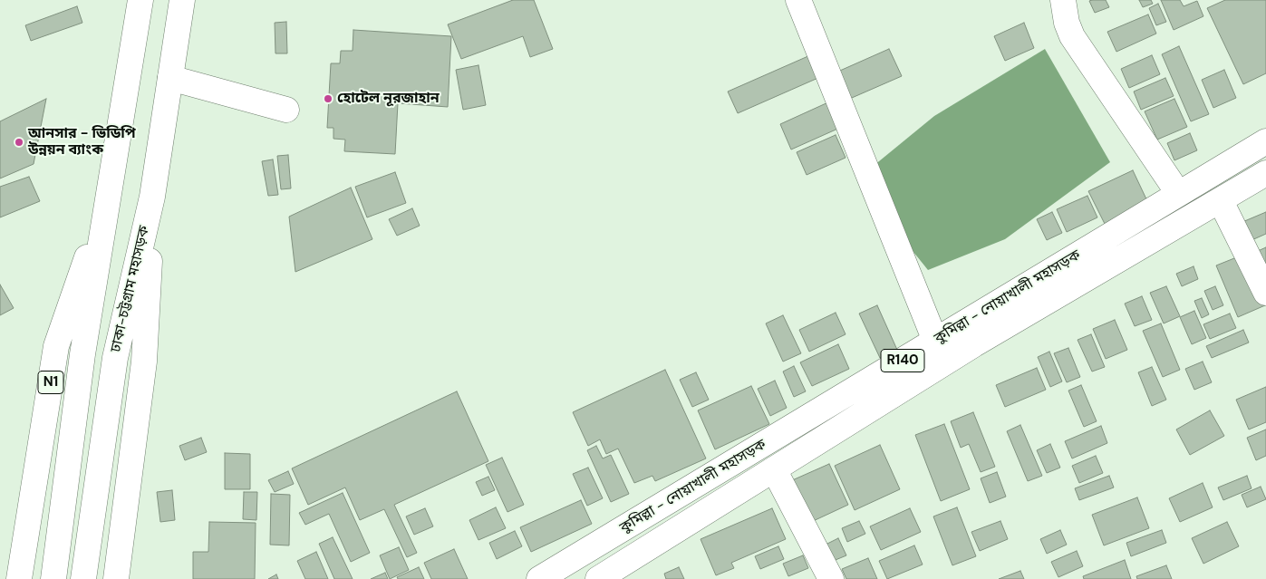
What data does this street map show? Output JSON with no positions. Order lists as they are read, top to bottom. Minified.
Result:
{"streets":{"main road":["ঢাকা-চট্টগ্রাম মহাসড়ক","কুমিল্লা - নোয়াখালী মহাসড়ক","R140","N1"]},"places":["হোটেল নূরজাহান","আনসার - ভিডিপি উন্নয়ন ব্যাংক"]}
